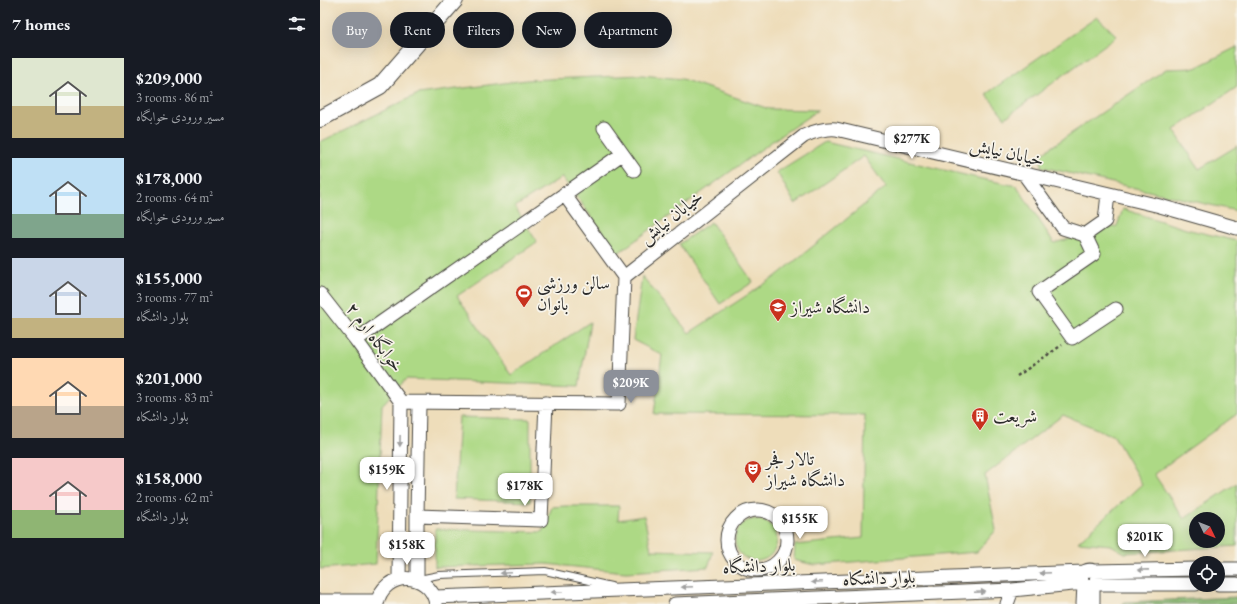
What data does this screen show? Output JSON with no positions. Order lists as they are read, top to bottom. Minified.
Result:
{"streets":{"street":["خیابان نیایش","خوابگاه ارم ۲","بلوار دانشگاه","بلوار دانشکاه"]},"crossings":[["بلوار دانشگاه","بلوار دانشکاه"]],"one_way":["بلوار دانشگاه"],"places":{"sports":["سالن ورزشی بانوان"],"school or university":["دانشگاه شیراز"],"building":["شریعت"],"theatre":["تالار فجر دانشگاه شیراز"]},"north":"bottom right","page":{"heading":"7 homes","chip":["Buy","Rent","Filters","New","Apartment"],"list":[{"name":"$209,000","note":"3 rooms · 86 m² · مسیر ورودی خوابگاه"},{"name":"$178,000","note":"2 rooms · 64 m² · مسیر ورودی خوابگاه"},{"name":"$155,000","note":"3 rooms · 77 m² · بلوار دانشگاه"},{"name":"$201,000","note":"3 rooms · 83 m² · بلوار دانشکاه"},{"name":"$158,000","note":"2 rooms · 62 m² · بلوار دانشگاه"}],"price":["$277K","$209K","$159K","$178K","$155K","$201K","$158K"]}}
